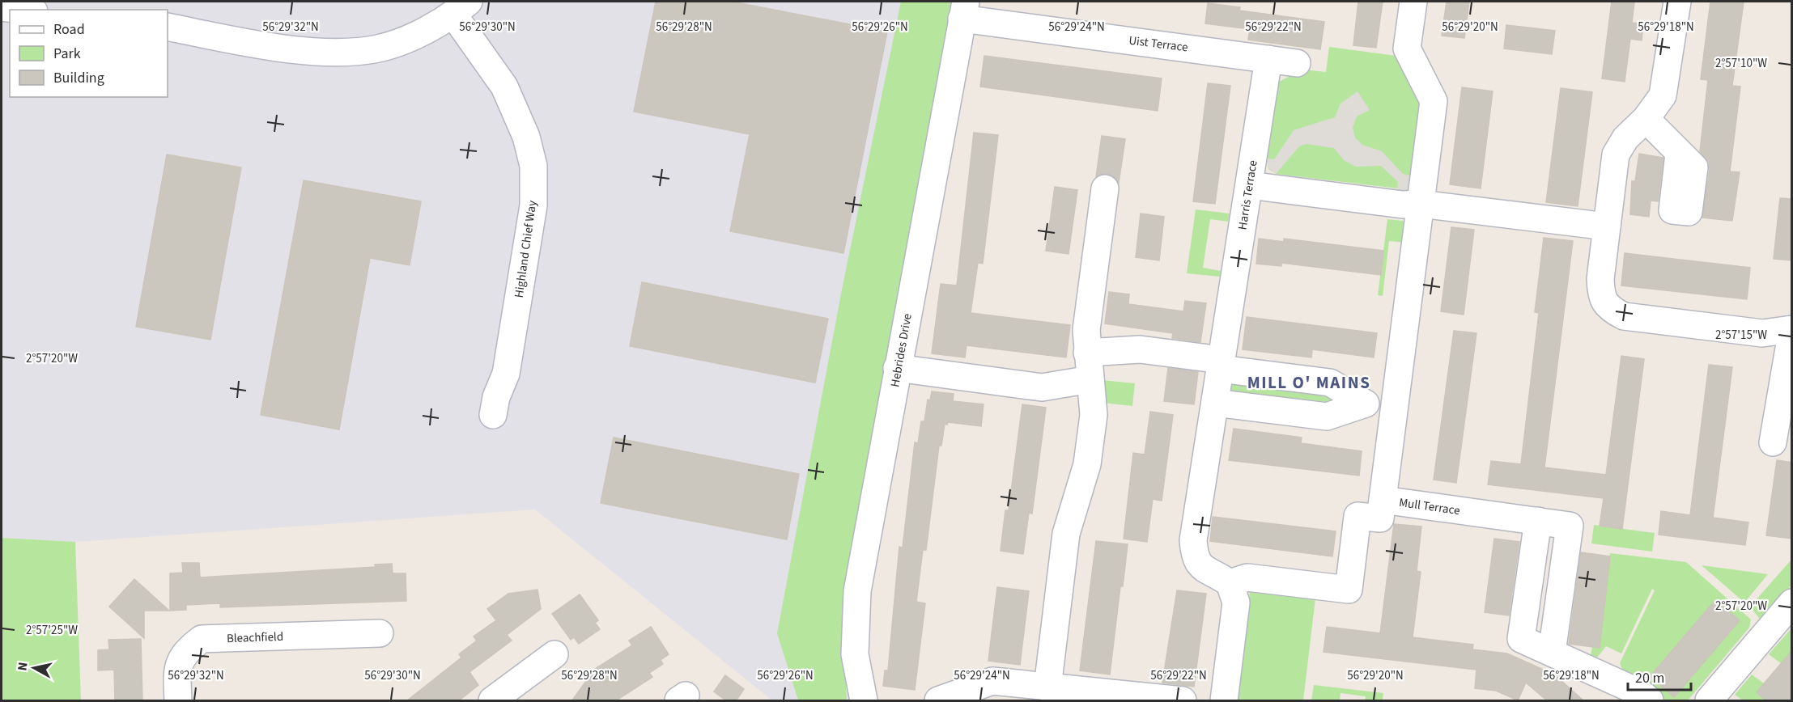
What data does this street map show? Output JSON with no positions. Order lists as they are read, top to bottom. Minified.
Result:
{"streets":{"street":["Uist Terrace","Harris Terrace","Highland Chief Way","Hebrides Drive","Mull Terrace","Bleachfield"]},"crossings":[["Uist Terrace","Harris Terrace"],["Uist Terrace","Hebrides Drive"],["Harris Terrace","Mull Terrace"]],"districts":["MILL O' MAINS"],"legend":["Road","Park","Building"],"scale_bar":"20 m","north":"left","coordinates":["56°29'32\"N","56°29'30\"N","56°29'28\"N","56°29'26\"N","56°29'24\"N","56°29'22\"N","56°29'20\"N","56°29'18\"N","2°57'10\"W","2°57'15\"W","2°57'20\"W","2°57'25\"W"]}
